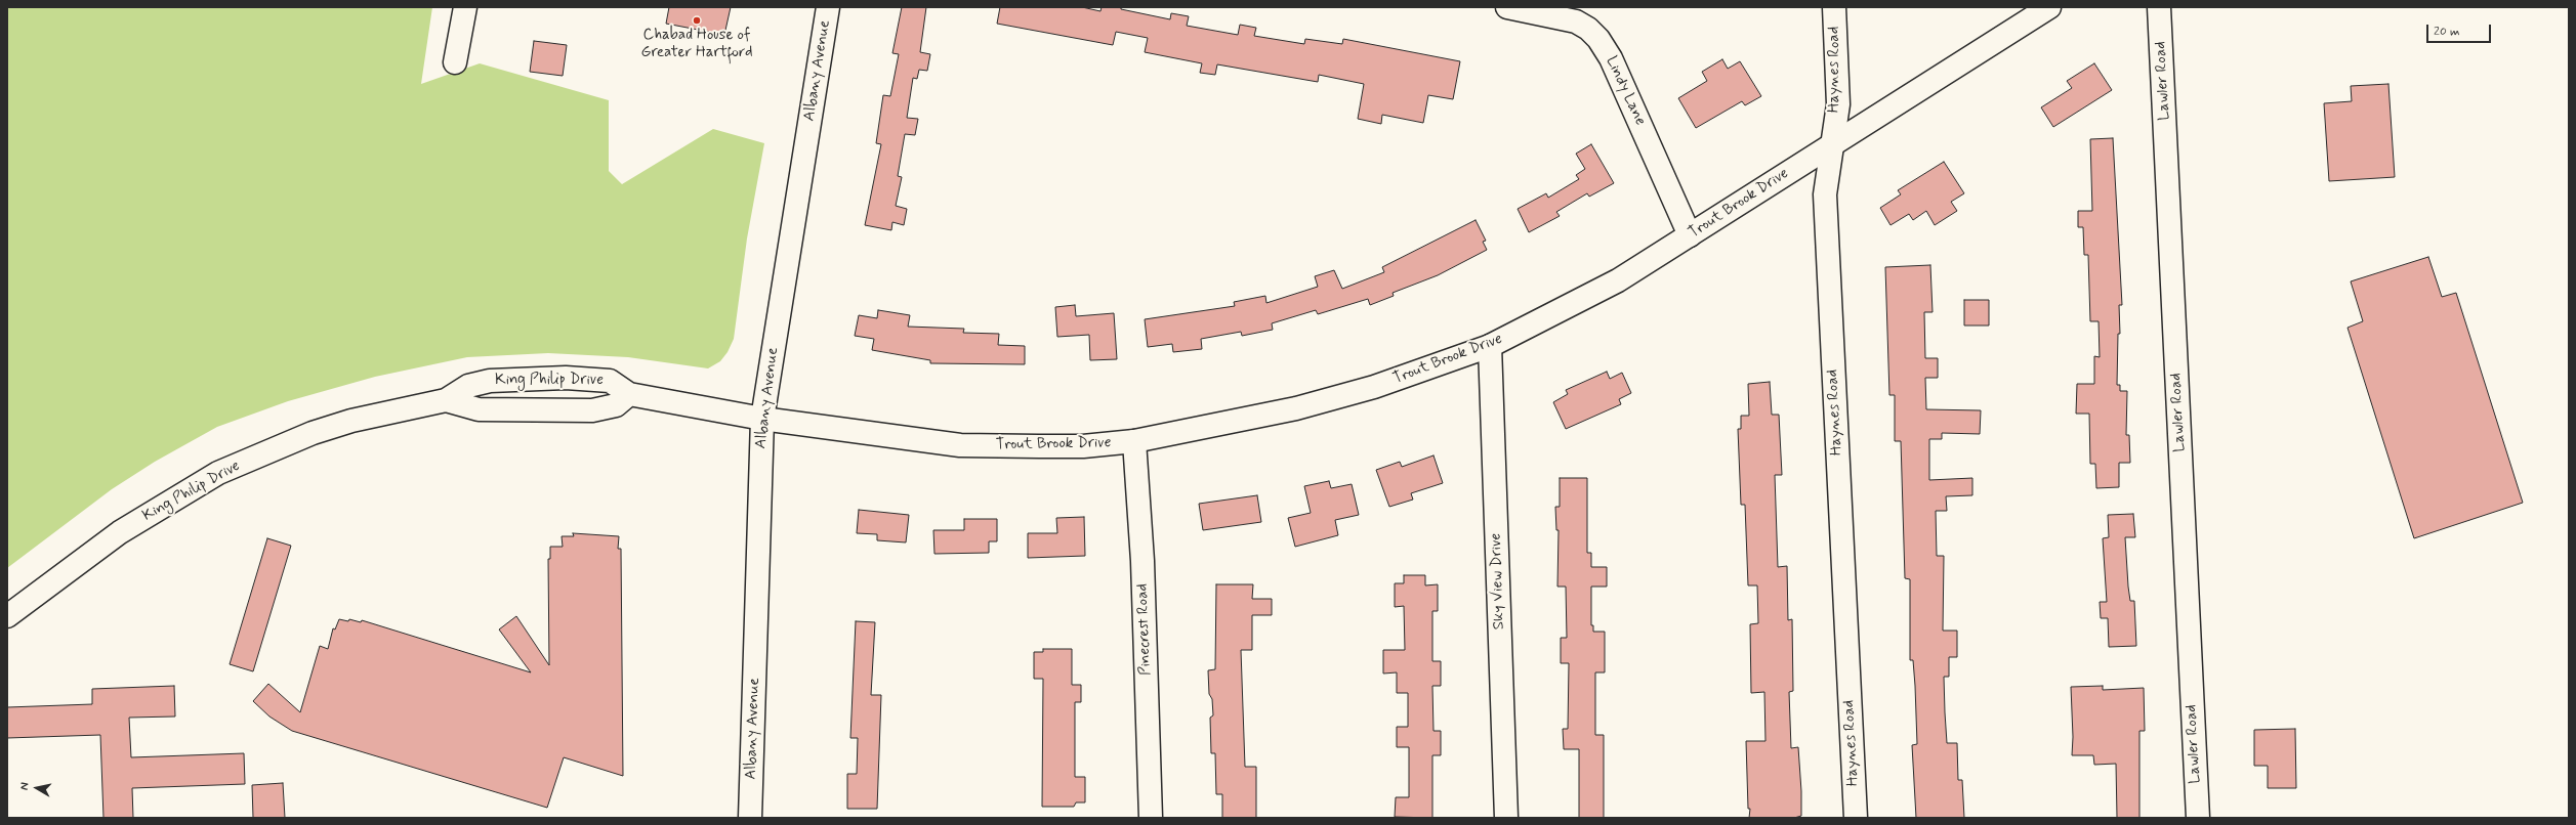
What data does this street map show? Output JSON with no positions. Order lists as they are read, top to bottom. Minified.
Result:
{"streets":{"main road":["Haynes Road","Albany Avenue","Lawler Road","Lindy Lane","Trout Brook Drive","King Philip Drive","Sky View Drive","Pinecrest Road"]},"crossings":[["Haynes Road","Trout Brook Drive"],["Albany Avenue","Trout Brook Drive"],["Albany Avenue","King Philip Drive"],["Lindy Lane","Trout Brook Drive"],["Trout Brook Drive","King Philip Drive"],["Trout Brook Drive","Sky View Drive"],["Trout Brook Drive","Pinecrest Road"]],"places":["Chabad House of Greater Hartford"],"scale_bar":"20 m","north":"left"}
